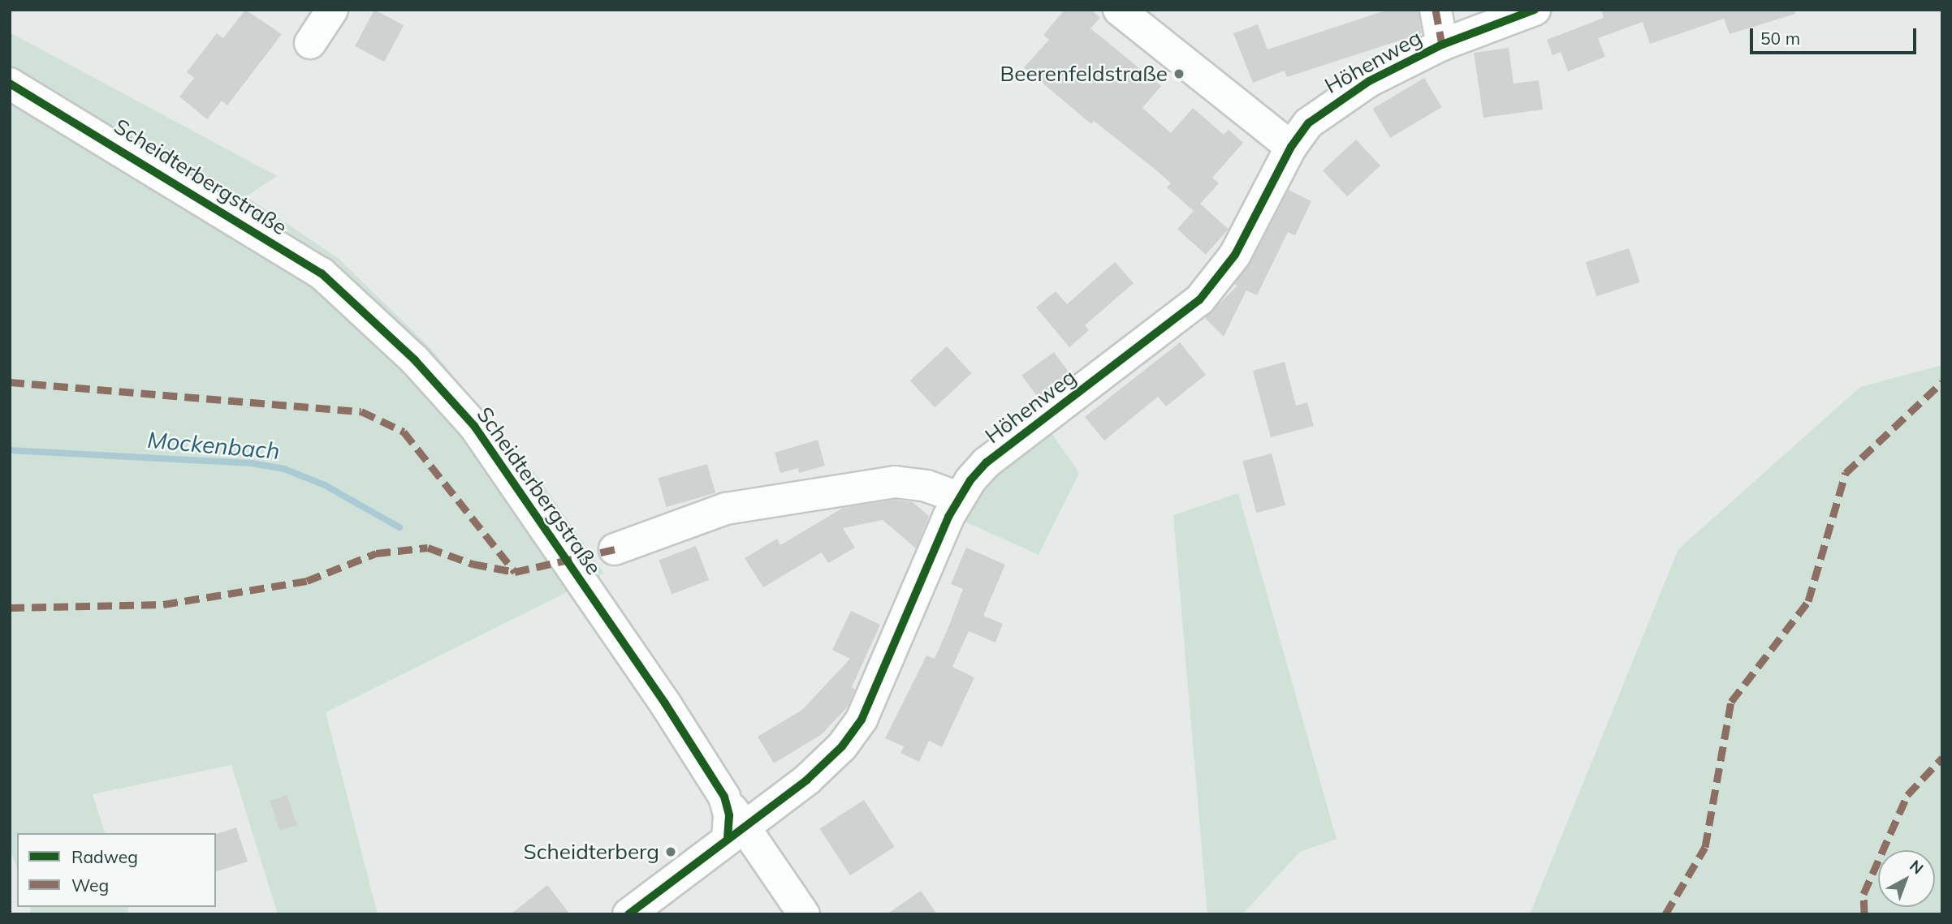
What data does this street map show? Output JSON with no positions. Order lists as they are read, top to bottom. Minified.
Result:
{"streets":{"street":["Höhenweg","Scheidterbergstraße"]},"crossings":[["Höhenweg","Scheidterbergstraße"]],"water":["Mockenbach"],"places":["Beerenfeldstraße","Scheidterberg"],"legend":["Radweg","Weg"],"scale_bar":"50 m","north":"top right"}
